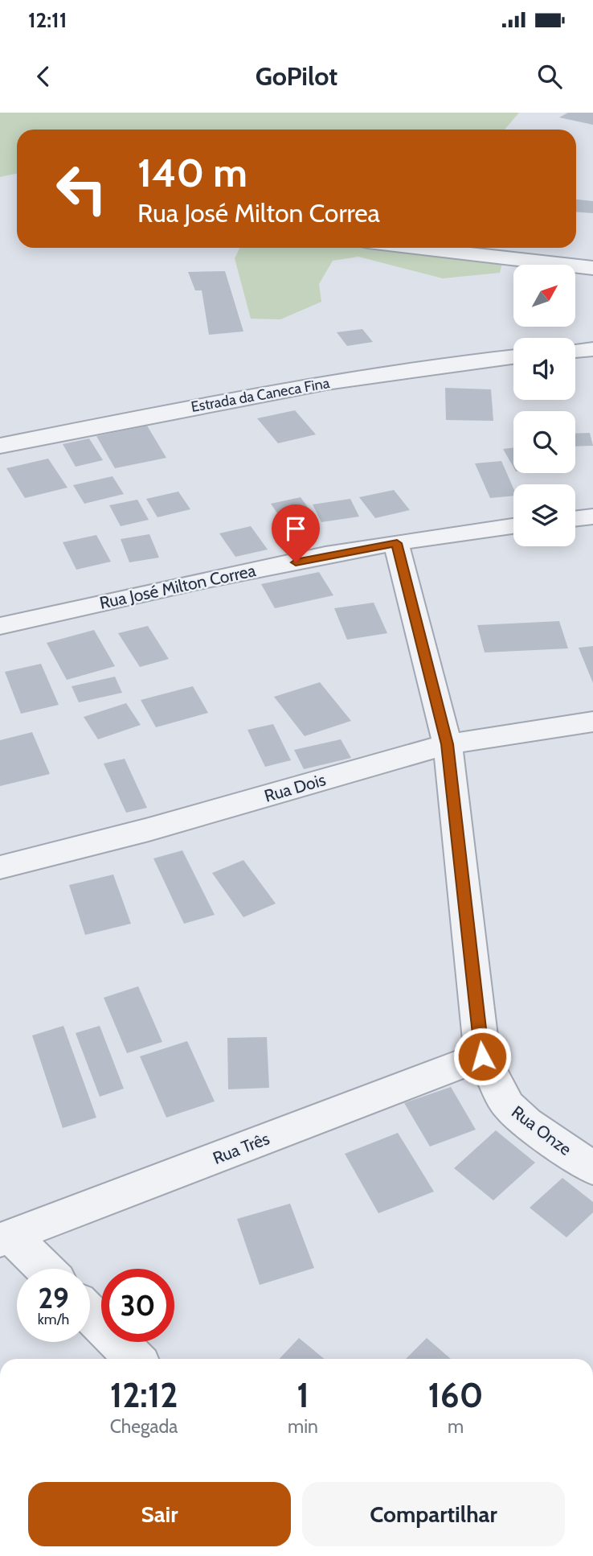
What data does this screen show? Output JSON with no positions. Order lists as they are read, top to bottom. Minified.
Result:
{"streets":{"street":["Estrada da Caneca Fina","Rua José Milton Correa","Rua Dois","Rua Onze","Rua Três"]},"crossings":[["Rua Onze","Rua Três"]],"north":"top right","page":{"status":"12:11","header":"GoPilot","turn":["140 m","Rua José Milton Correa"],"speed":"29 km/h","limit":"30","eta":["12:12","Chegada","1","min","160","m"],"buttons":["Sair","Compartilhar"]}}
